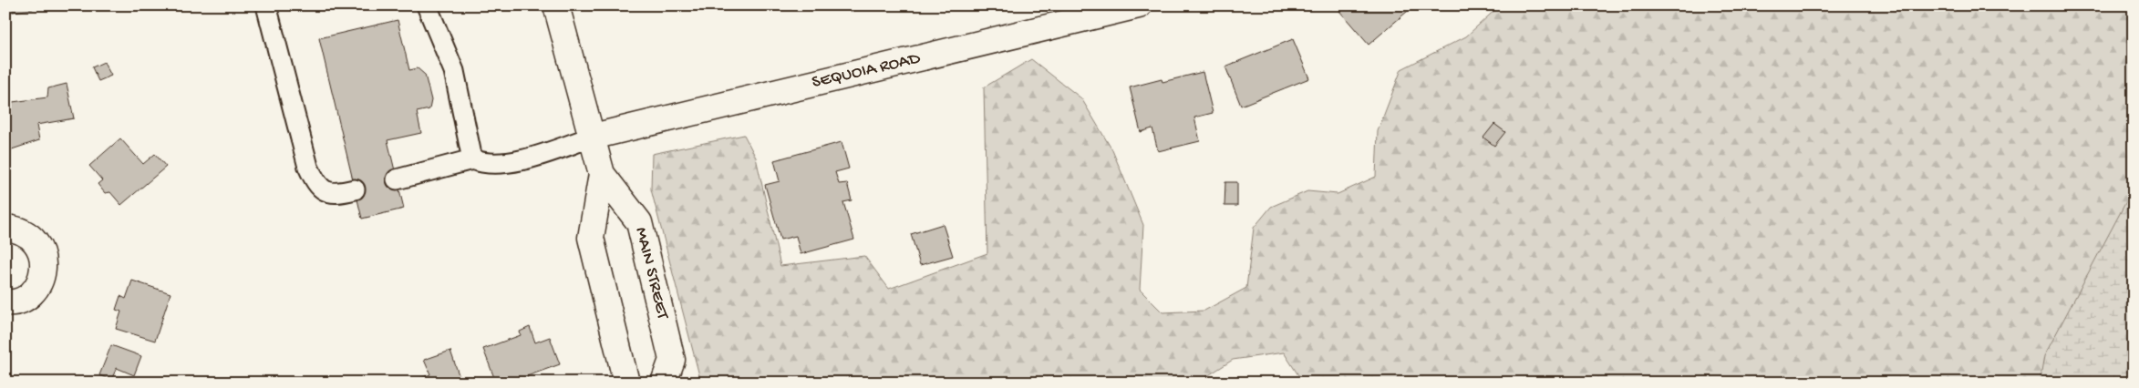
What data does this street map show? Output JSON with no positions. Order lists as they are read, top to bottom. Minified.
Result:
{"streets":{"street":["SEQUOIA ROAD","MAIN STREET"]},"crossings":[["SEQUOIA ROAD","MAIN STREET"]]}
